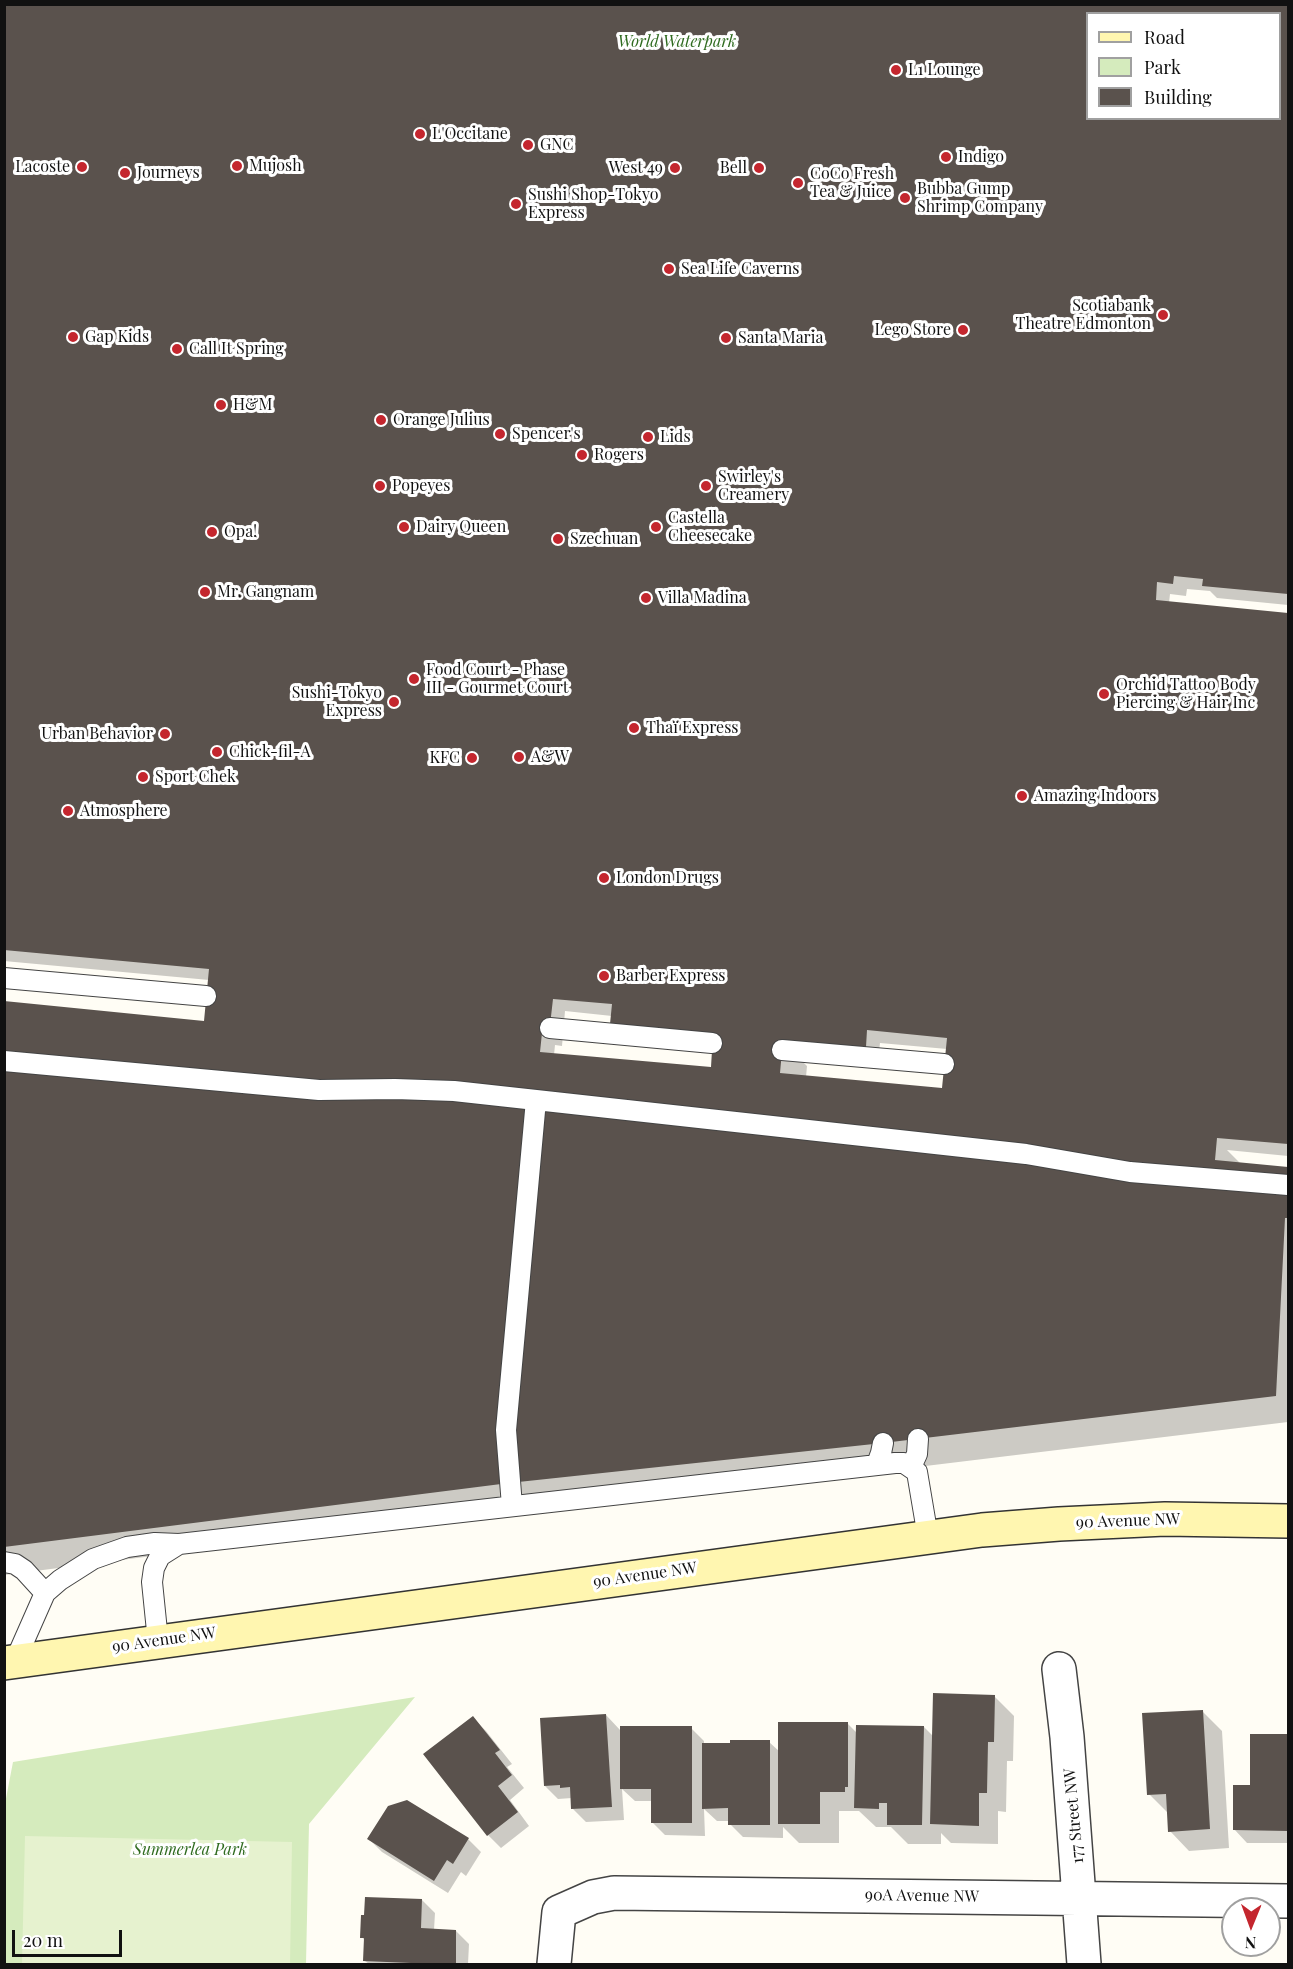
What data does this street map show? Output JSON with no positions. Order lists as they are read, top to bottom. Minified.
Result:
{"streets":{"street":["90 Avenue NW","177 Street NW","90A Avenue NW"]},"crossings":[["177 Street NW","90A Avenue NW"]],"parks":["World Waterpark","Summerlea Park"],"places":["L1 Lounge","L'Occitane","GNC","Indigo","Mujosh","Lacoste","West 49","Bell","Journeys","CoCo Fresh Tea & Juice","Bubba Gump Shrimp Company","Sushi Shop-Tokyo Express","Sea Life Caverns","Scotiabank Theatre Edmonton","Lego Store","Gap Kids","Santa Maria","Call It Spring","H&M","Orange Julius","Spencer's","Lids","Rogers","Popeyes","Swirley's Creamery","Dairy Queen","Castella Cheesecake","Opa!","Szechuan","Mr. Gangnam","Villa Madina","Food Court - Phase III - Gourmet Court","Orchid Tattoo Body Piercing & Hair Inc","Sushi-Tokyo Express","Thaï Express","Urban Behavior","Chick-fil-A","A&W","KFC","Sport Chek","Amazing Indoors","Atmosphere","London Drugs","Barber Express"],"legend":["Road","Park","Building"],"scale_bar":"20 m","north":"bottom"}
